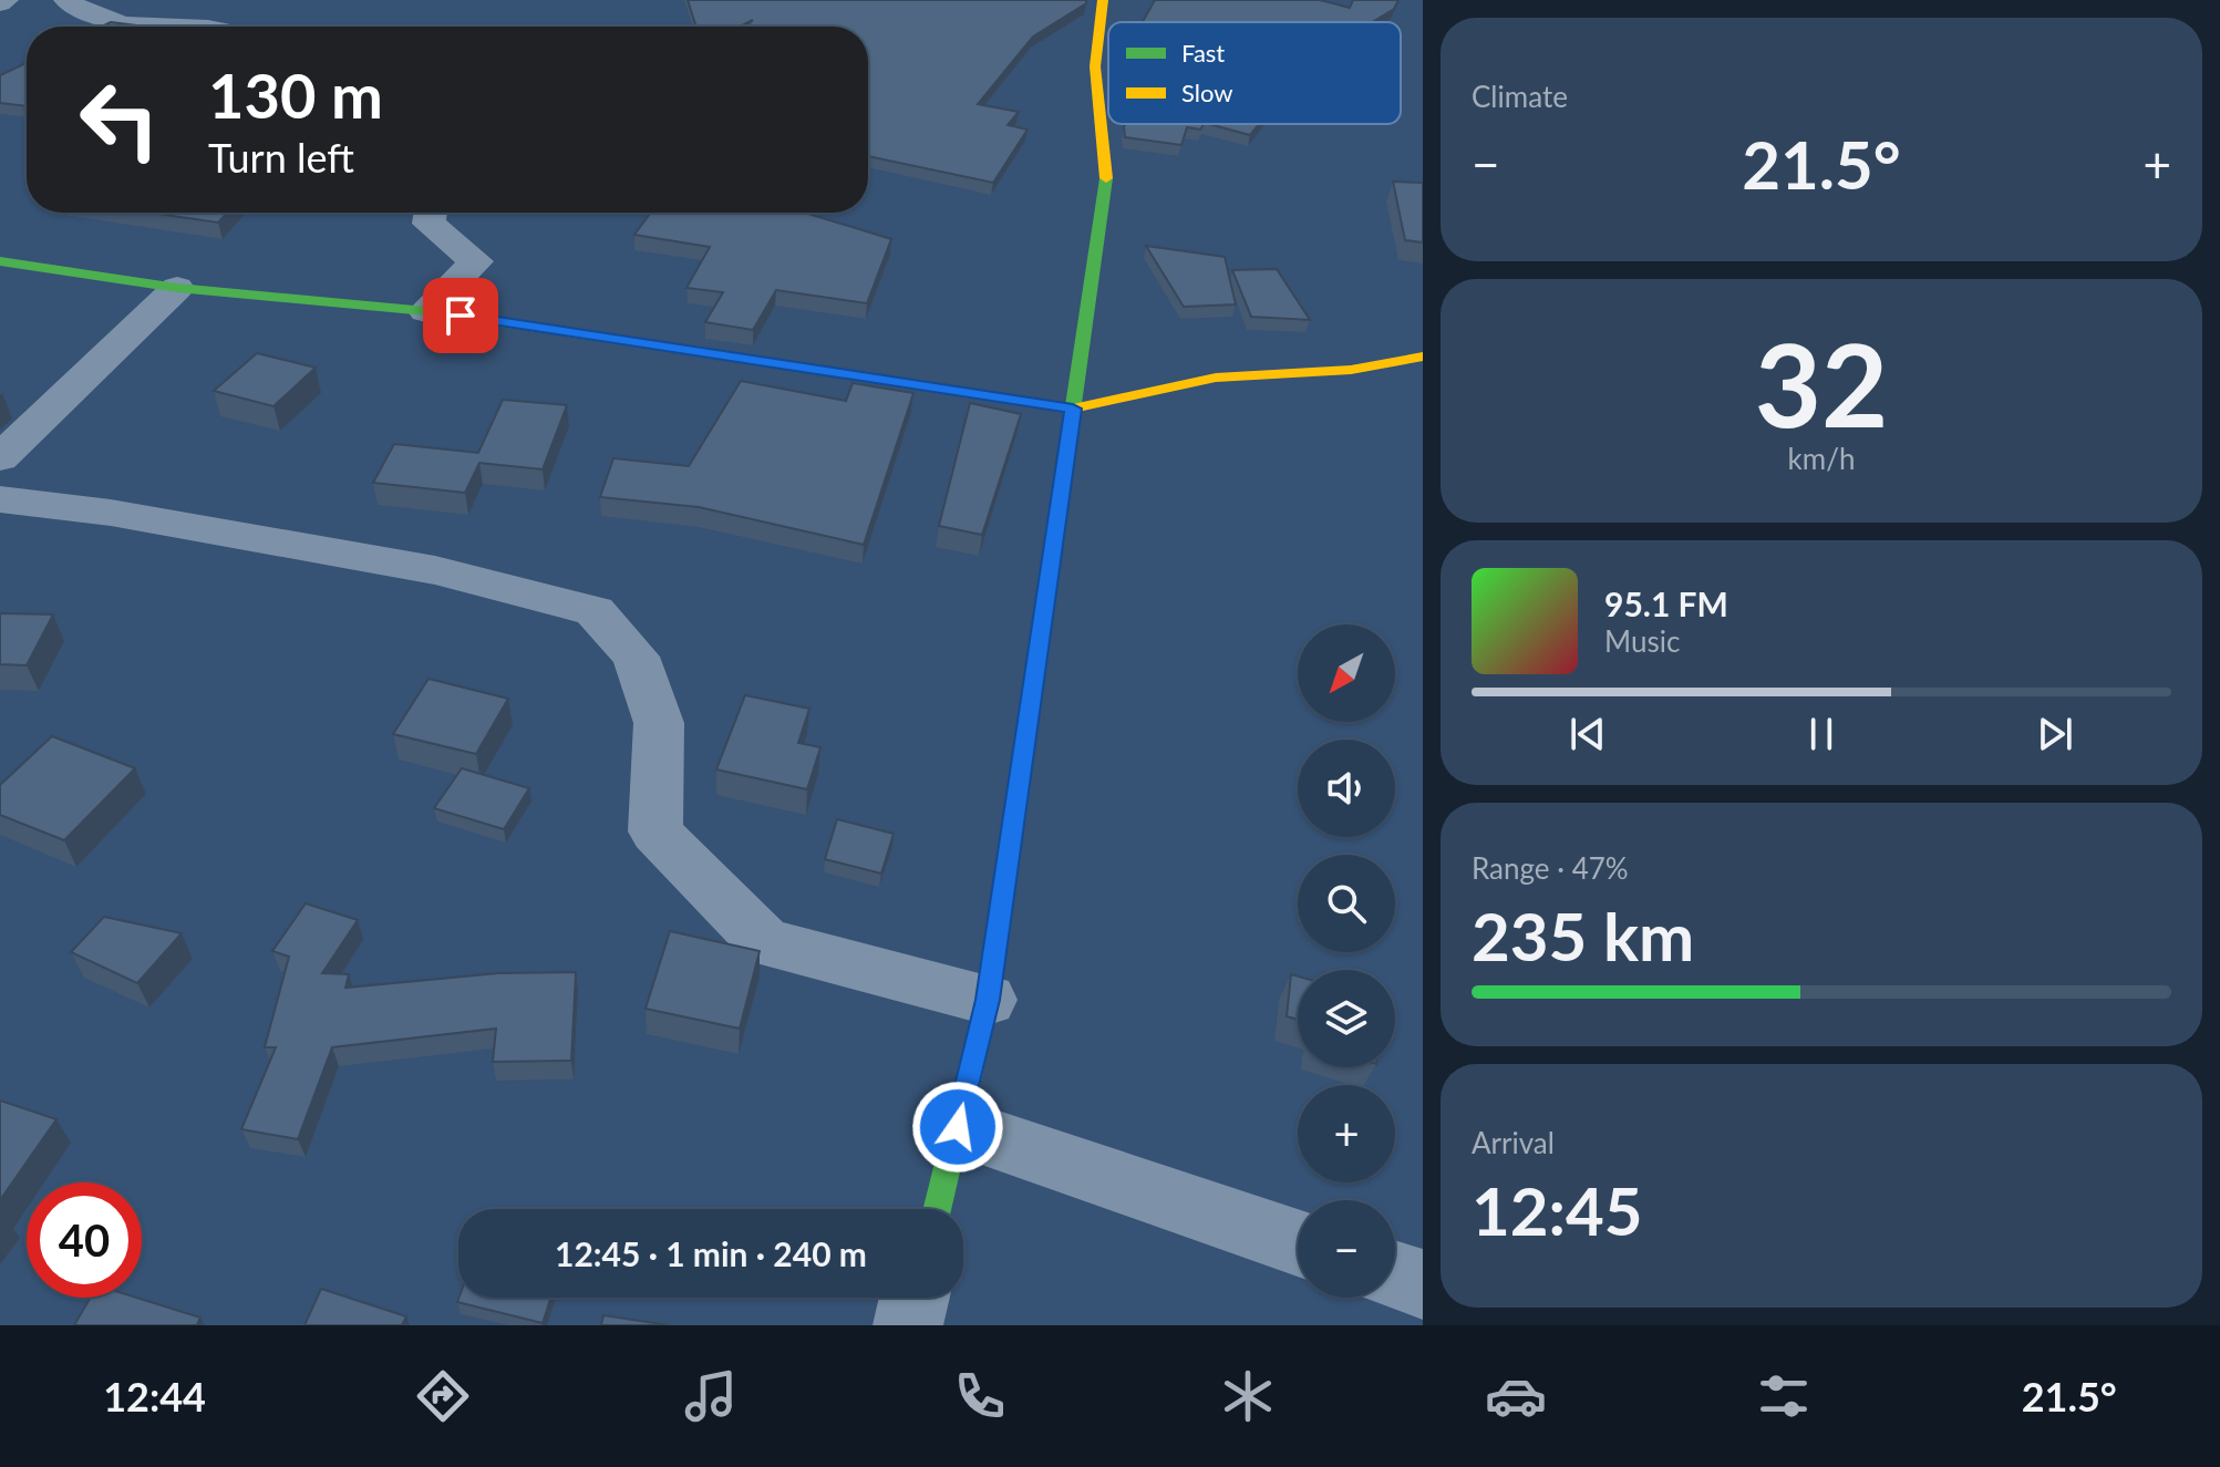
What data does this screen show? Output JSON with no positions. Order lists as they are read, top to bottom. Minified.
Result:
{"legend":["Fast","Slow"],"north":"bottom left","page":{"tile":["Climate",["32","km/h"],["Range · 47%","235 km"],["Arrival","12:45"]],"turn":["130 m","Turn left"],"heat":["−","21.5°","+"],"song":["95.1 FM","Music"],"map_buttons":["+","−"],"limit":"40","trip":"12:45 · 1 min · 240 m","tabs":["12:44","21.5°"]}}
